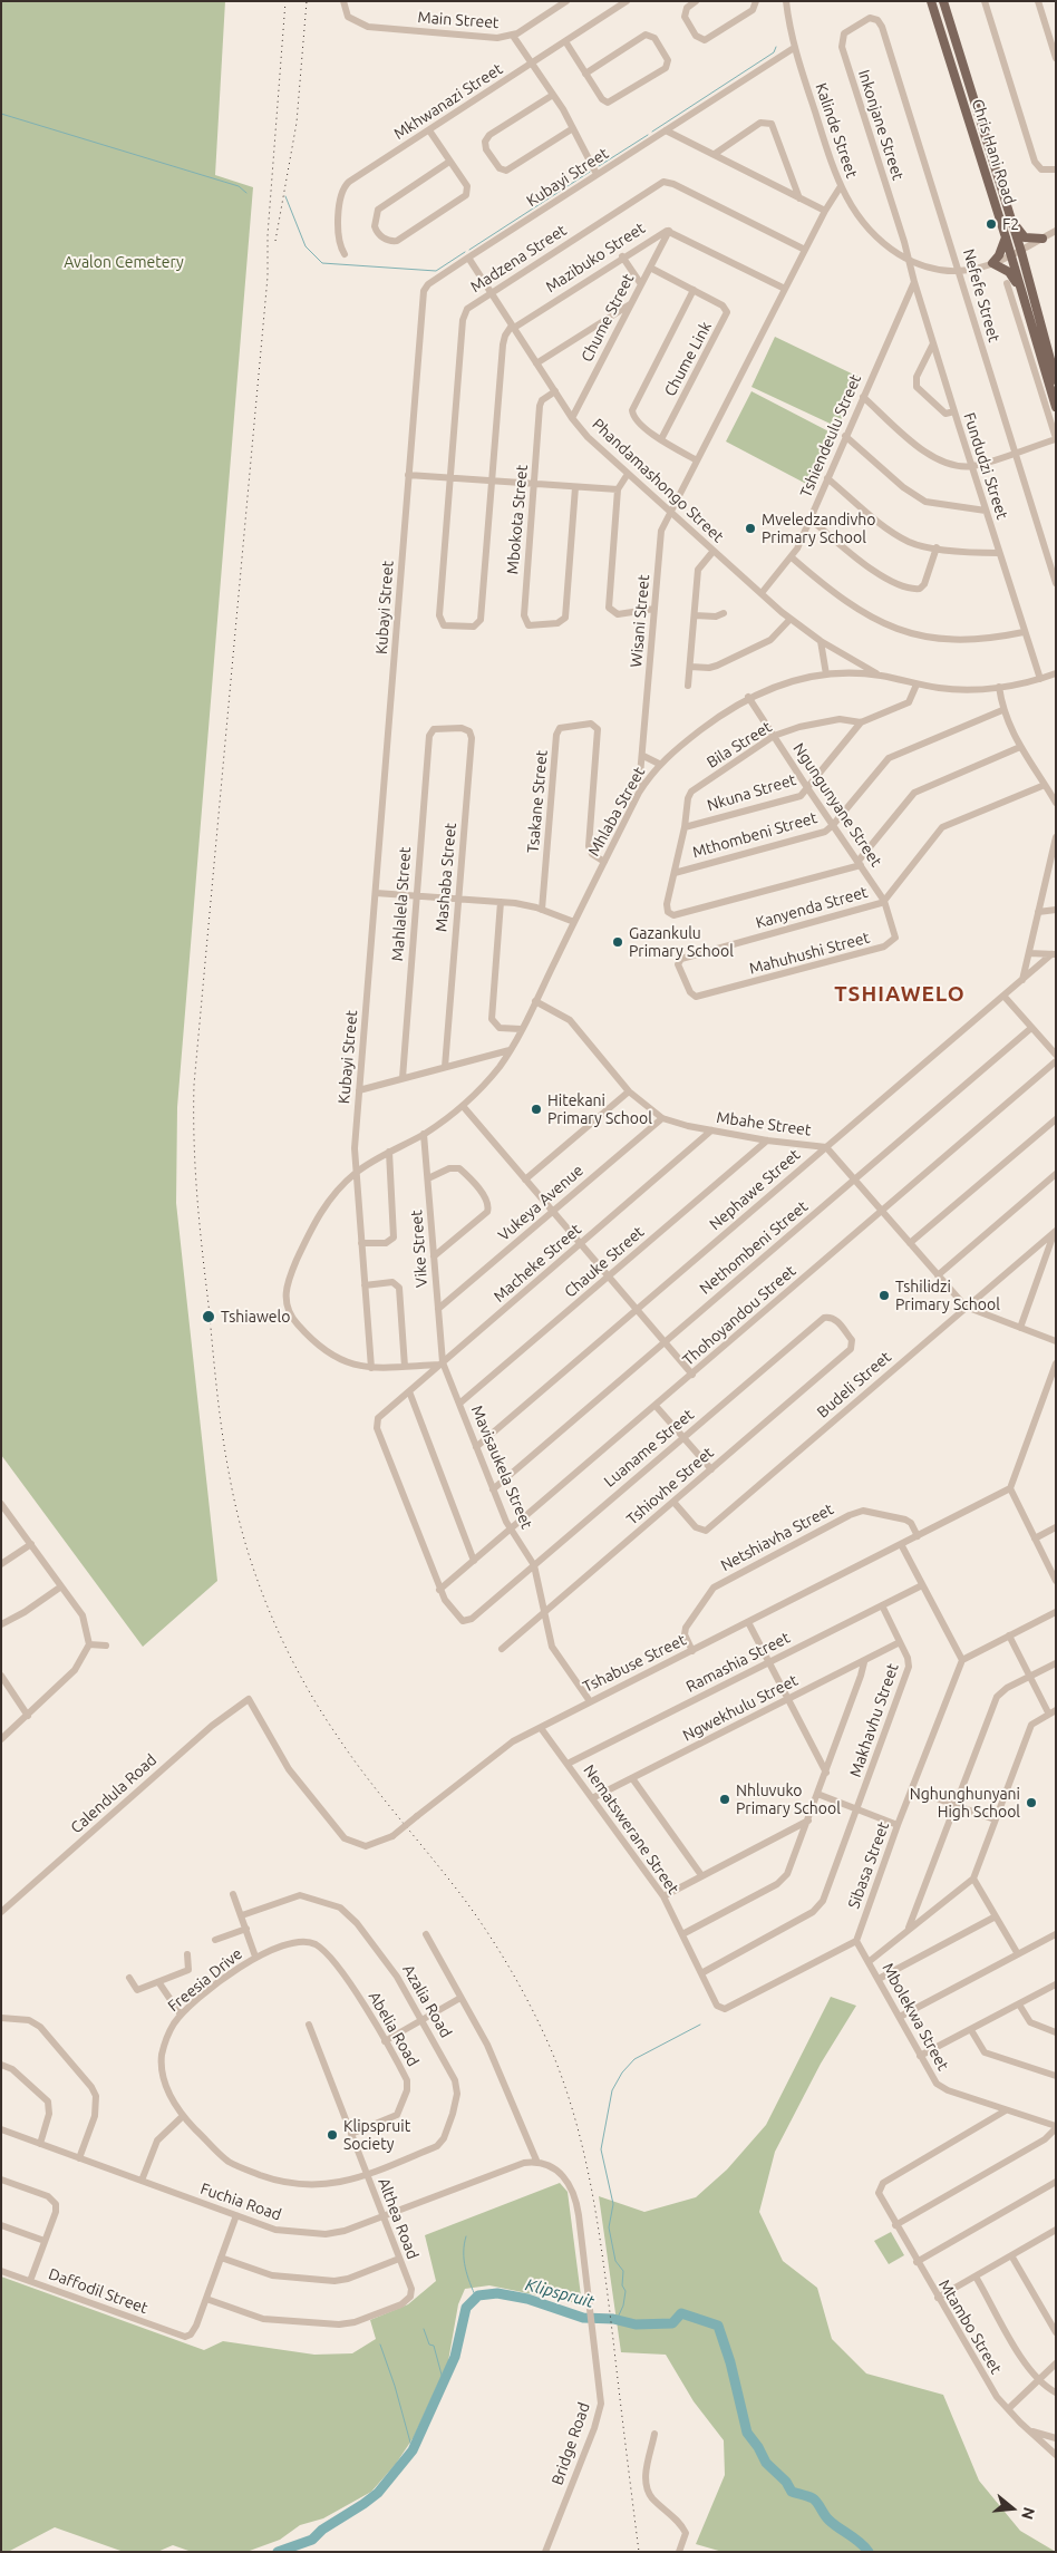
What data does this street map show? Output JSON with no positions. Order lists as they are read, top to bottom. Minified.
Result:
{"streets":{"main road":["Chris Hani Road"],"street":["Main Street","Mkhwanazi Street","Inkonjane Street","Kalinde Street","Kubayi Street","Mazibuko Street","Madzena Street","Nefefe Street","Chume Street","Chume Link","Tshiendeulu Street","Fundudzi Street","Phandamashongo Street","Mbokota Street","Wisani Street","Bila Street","Nkuna Street","Tsakane Street","Ngungunyane Street","Mhlaba Street","Mthombeni Street","Mashaba Street","Mahlalela Street","Kanyenda Street","Mahuhushi Street","Mbahe Street","Nephawe Street","Vukeya Avenue","Nethombeni Street","Vike Street","Chauke Street","Macheke Street","Thohoyandou Street","Budeli Street","Luaname Street","Mavisaukela Street","Tshiovhe Street","Netshiavha Street","Ramashia Street","Tshabuse Street","Ngwekhulu Street","Makhavhu Street","Calendula Road","Nematswerane Street","Sibasa Street","Freesia Drive","Azalia Road","Mbolekwa Street","Abelia Road","Fuchia Road","Althea Road","Daffodil Street","Mtambo Street","Bridge Road"]},"crossings":[["Inkonjane Street","Kalinde Street"],["Inkonjane Street","Nefefe Street"],["Inkonjane Street","Fundudzi Street"],["Kalinde Street","Chris Hani Road"],["Kalinde Street","Kubayi Street"],["Kalinde Street","Nefefe Street"],["Kalinde Street","Fundudzi Street"],["Kalinde Street","Wisani Street"],["Kubayi Street","Phandamashongo Street"],["Kubayi Street","Mhlaba Street"],["Mazibuko Street","Chume Street"],["Mazibuko Street","Phandamashongo Street"],["Mazibuko Street","Wisani Street"],["Madzena Street","Phandamashongo Street"],["Madzena Street","Wisani Street"],["Chume Street","Chume Link"],["Chume Street","Phandamashongo Street"],["Tshiendeulu Street","Fundudzi Street"],["Tshiendeulu Street","Phandamashongo Street"],["Fundudzi Street","Mhlaba Street"],["Phandamashongo Street","Mbokota Street"],["Phandamashongo Street","Wisani Street"],["Phandamashongo Street","Mhlaba Street"],["Wisani Street","Mhlaba Street"],["Bila Street","Nkuna Street"],["Bila Street","Ngungunyane Street"],["Bila Street","Mhlaba Street"],["Bila Street","Mthombeni Street"],["Nkuna Street","Ngungunyane Street"],["Tsakane Street","Mhlaba Street"],["Ngungunyane Street","Mhlaba Street"],["Ngungunyane Street","Mthombeni Street"],["Ngungunyane Street","Kanyenda Street"],["Ngungunyane Street","Mahuhushi Street"],["Mhlaba Street","Mbahe Street"],["Mhlaba Street","Vike Street"],["Mhlaba Street","Macheke Street"],["Mhlaba Street","Mavisaukela Street"],["Mashaba Street","Mahlalela Street"],["Kanyenda Street","Mahuhushi Street"],["Mbahe Street","Nephawe Street"],["Mbahe Street","Vukeya Avenue"],["Mbahe Street","Nethombeni Street"],["Mbahe Street","Chauke Street"],["Mbahe Street","Macheke Street"],["Mbahe Street","Thohoyandou Street"],["Mbahe Street","Budeli Street"],["Nephawe Street","Mavisaukela Street"],["Vukeya Avenue","Vike Street"],["Nethombeni Street","Mavisaukela Street"],["Vike Street","Macheke Street"],["Vike Street","Mavisaukela Street"],["Chauke Street","Mavisaukela Street"],["Macheke Street","Thohoyandou Street"],["Macheke Street","Luaname Street"],["Macheke Street","Mavisaukela Street"],["Thohoyandou Street","Luaname Street"],["Thohoyandou Street","Mavisaukela Street"],["Budeli Street","Tshiovhe Street"],["Luaname Street","Mavisaukela Street"],["Luaname Street","Tshiovhe Street"],["Mavisaukela Street","Tshiovhe Street"],["Mavisaukela Street","Tshabuse Street"],["Netshiavha Street","Tshabuse Street"],["Ramashia Street","Makhavhu Street"],["Ramashia Street","Nematswerane Street"],["Tshabuse Street","Calendula Road"],["Tshabuse Street","Nematswerane Street"],["Ngwekhulu Street","Makhavhu Street"],["Ngwekhulu Street","Nematswerane Street"],["Makhavhu Street","Nematswerane Street"],["Nematswerane Street","Sibasa Street"],["Nematswerane Street","Mbolekwa Street"],["Sibasa Street","Mbolekwa Street"],["Freesia Drive","Azalia Road"],["Freesia Drive","Abelia Road"],["Freesia Drive","Althea Road"],["Azalia Road","Althea Road"],["Mbolekwa Street","Mtambo Street"],["Abelia Road","Althea Road"],["Fuchia Road","Althea Road"],["Fuchia Road","Bridge Road"],["Althea Road","Daffodil Street"]],"districts":["TSHIAWELO"],"water":["Klipspruit"],"parks":["Avalon Cemetery"],"places":["F2","Mveledzandivho Primary School","Gazankulu Primary School","Hitekani Primary School","Tshilidzi Primary School","Tshiawelo","Nhluvuko Primary School","Nghunghunyani High School","Klipspruit Society"],"north":"right"}
